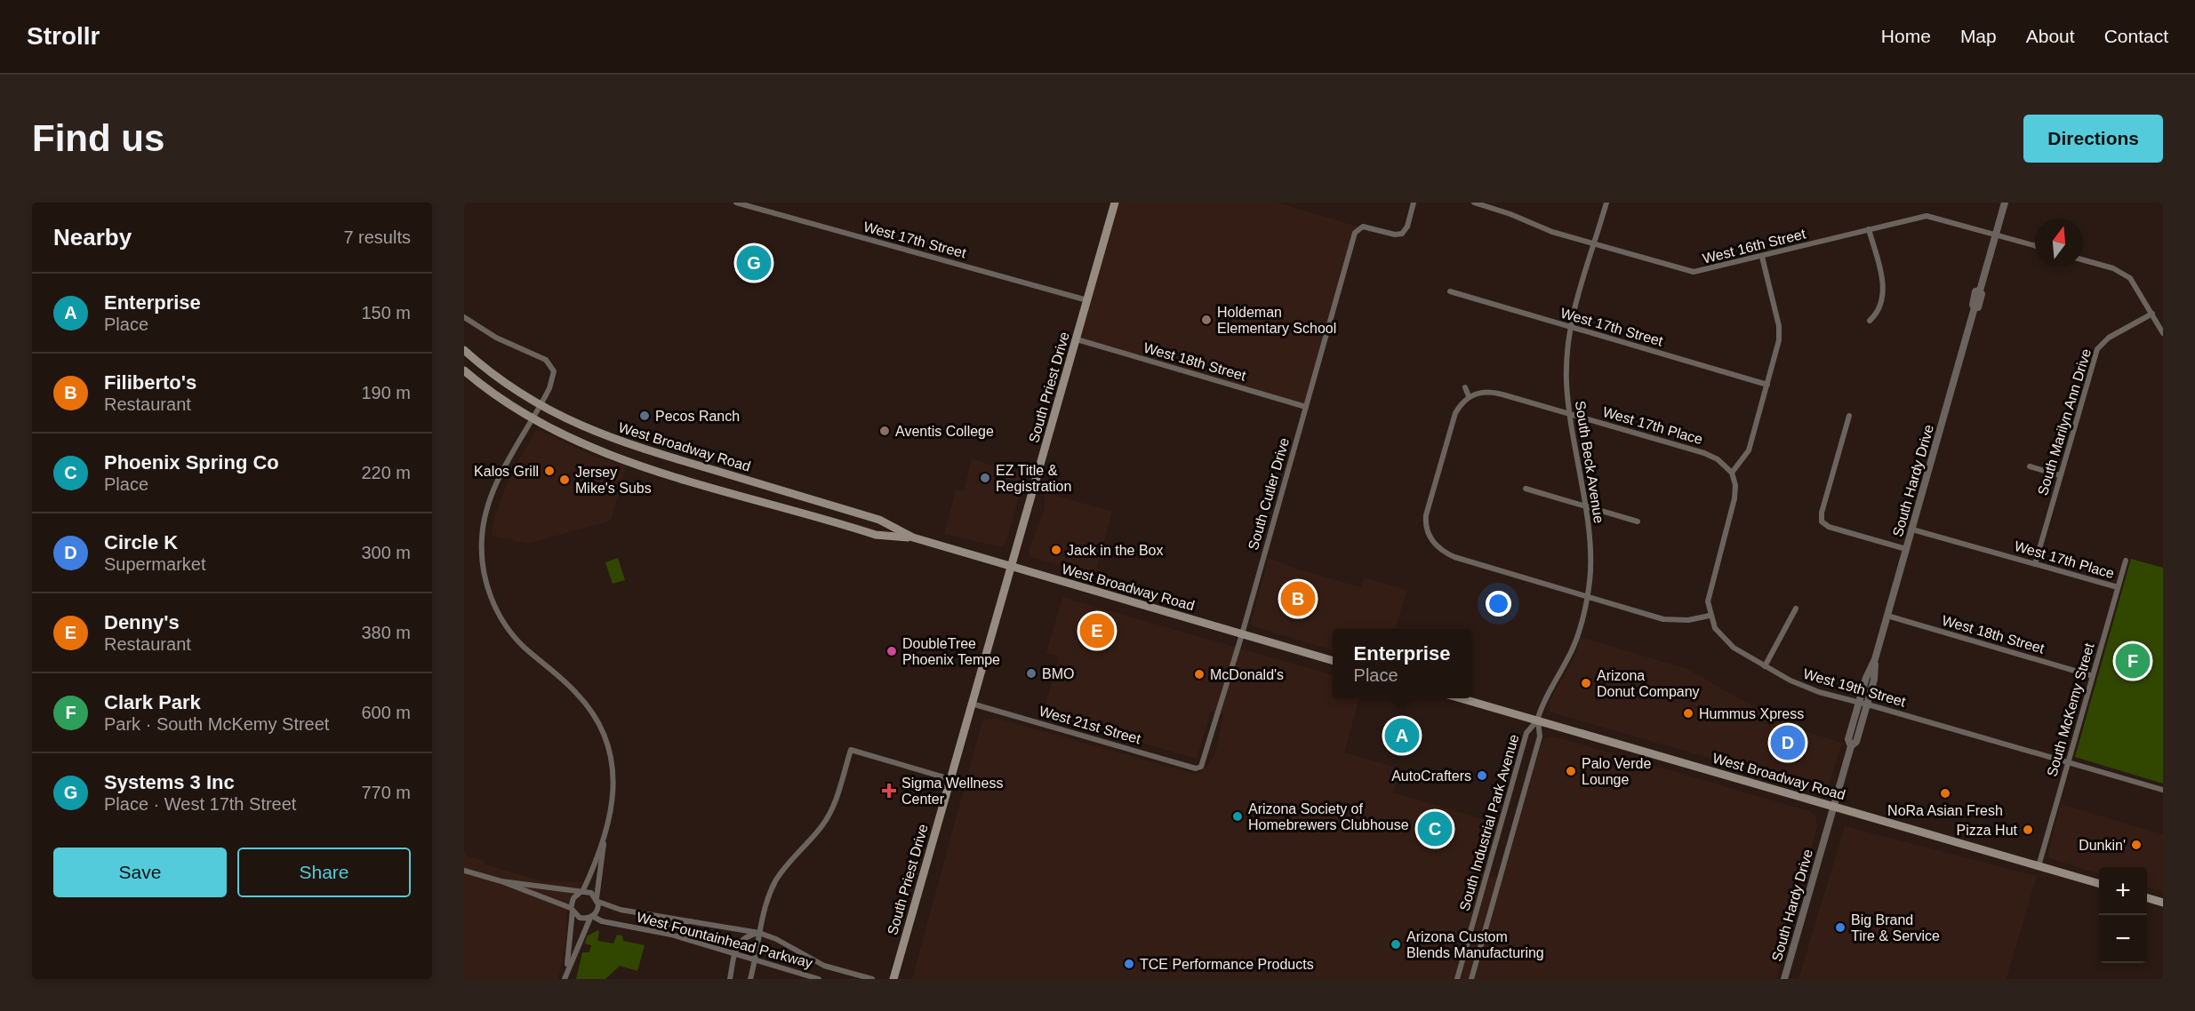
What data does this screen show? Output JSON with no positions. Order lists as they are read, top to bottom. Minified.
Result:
{"streets":{"main road":["South Priest Drive","West Broadway Road"],"street":["West 17th Street","West 16th Street","West 18th Street","South Marilyn Ann Drive","West 17th Place","South Beck Avenue","South Hardy Drive","South Cutler Drive","West 19th Street","South McKemy Street","West 21st Street","South Industrial Park Avenue","West Fountainhead Parkway"]},"crossings":[["West 17th Street","South Priest Drive"],["West 17th Street","South Beck Avenue"],["West 16th Street","South Beck Avenue"],["West 16th Street","South Hardy Drive"],["West 18th Street","South Priest Drive"],["West 18th Street","South Hardy Drive"],["West 18th Street","South Cutler Drive"],["West 18th Street","South McKemy Street"],["South Priest Drive","West Broadway Road"],["South Priest Drive","West 21st Street"],["South Marilyn Ann Drive","West 17th Place"],["West 17th Place","South Beck Avenue"],["West 17th Place","South Hardy Drive"],["West 17th Place","South McKemy Street"],["West Broadway Road","South Beck Avenue"],["West Broadway Road","South Hardy Drive"],["West Broadway Road","South Cutler Drive"],["West Broadway Road","South McKemy Street"],["West Broadway Road","South Industrial Park Avenue"],["South Beck Avenue","South Industrial Park Avenue"],["South Hardy Drive","West 19th Street"],["South Cutler Drive","West 21st Street"],["West 19th Street","South McKemy Street"]],"places":{"other":["Holdeman Elementary School","Pecos Ranch","Aventis College","Kalos Grill","EZ Title & Registration","Jersey Mike's Subs","Jack in the Box","DoubleTree Phoenix Tempe","BMO","McDonald's","Arizona Donut Company","Hummus Xpress","Palo Verde Lounge","AutoCrafters","NoRa Asian Fresh","Arizona Society of Homebrewers Clubhouse","Pizza Hut","Dunkin'","Big Brand Tire & Service","Arizona Custom Blends Manufacturing","TCE Performance Products"],"health":["Sigma Wellness Center"]},"north":"top","page":{"header":"Strollr","nav":["Home","Map","About","Contact"],"buttons":["Directions",["Save","Share"]],"title":"Find us","heading":["Nearby","7 results"],"pins":["G","B","E","F","A","D","C"],"list":[{"mark":"A","name":"Enterprise","note":"Place","value":"150 m"},{"mark":"B","name":"Filiberto's","note":"Restaurant","value":"190 m"},{"mark":"C","name":"Phoenix Spring Co","note":"Place","value":"220 m"},{"mark":"D","name":"Circle K","note":"Supermarket","value":"300 m"},{"mark":"E","name":"Denny's","note":"Restaurant","value":"380 m"},{"mark":"F","name":"Clark Park","note":"Park · South McKemy Street","value":"600 m"},{"mark":"G","name":"Systems 3 Inc","note":"Place · West 17th Street","value":"770 m"}],"popup":["Enterprise","Place"],"map_buttons":["+","−"]}}
